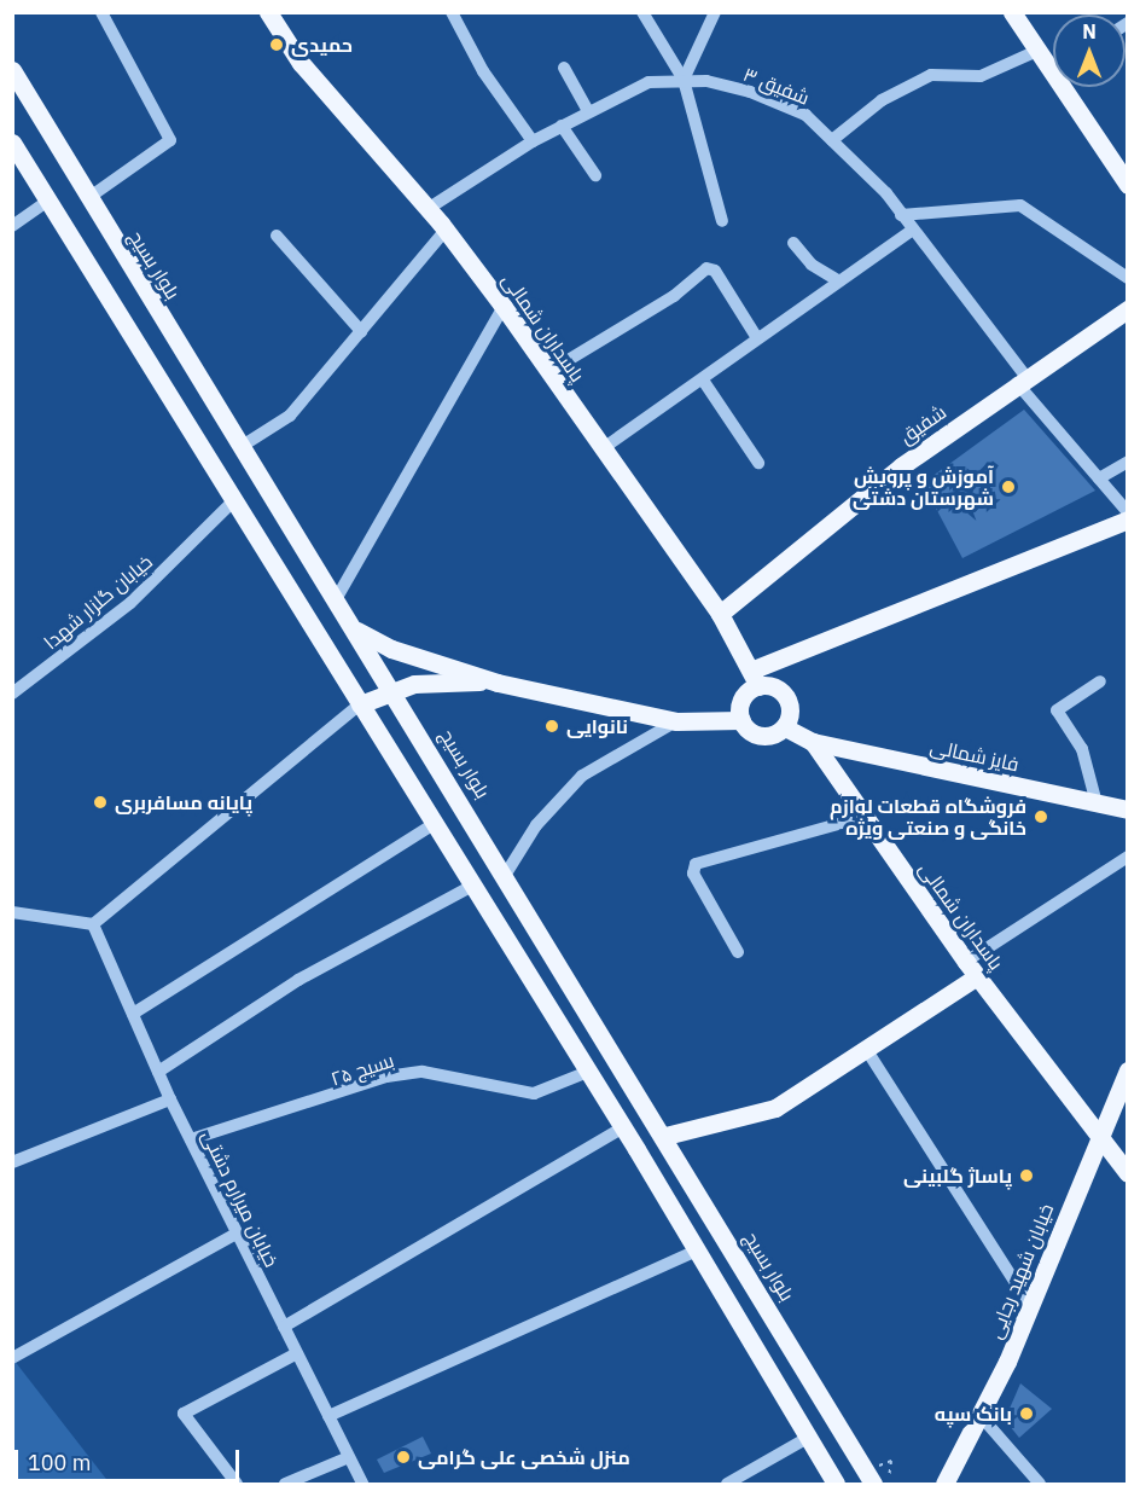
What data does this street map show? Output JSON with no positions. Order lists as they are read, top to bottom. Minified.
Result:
{"streets":{"main road":["بلوار بسیج","پاسداران شمالی","شفیق","فایز شمالی","خیابان شهید رجایی"],"street":["شفیق ۳","خیابان گلزار شهدا","بسیج ۲۵","خیابان میرارم دشتی"]},"crossings":[["شفیق ۳","پاسداران شمالی"],["شفیق ۳","شفیق"],["پاسداران شمالی","شفیق"],["پاسداران شمالی","فایز شمالی"],["پاسداران شمالی","خیابان شهید رجایی"],["بسیج ۲۵","خیابان میرارم دشتی"]],"places":["حمیدی","آموزش و پرویش شهرستان دشتی","نانوایی","پایانه مسافربری","فروشگاه قطعات لوازم خانگی و صنعتی ویژه","پاساژ گلبینی","بانک سپه","منزل شخصی علی گرامی"],"scale_bar":"100 m","north":"top"}
